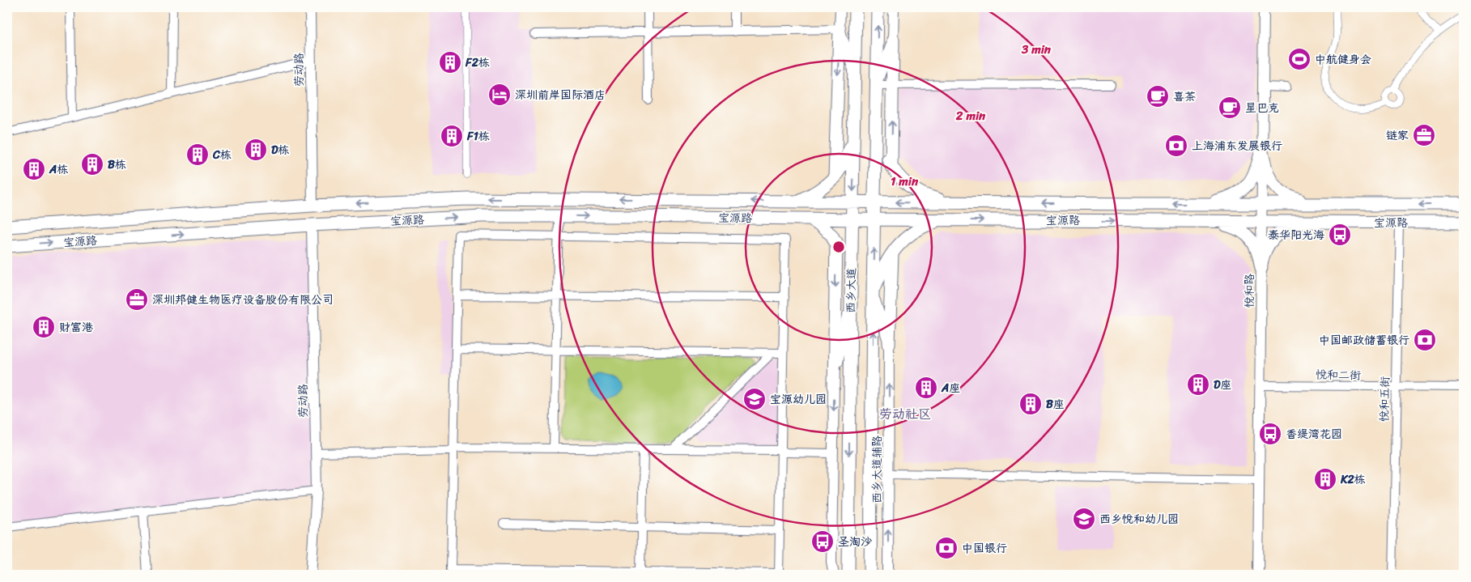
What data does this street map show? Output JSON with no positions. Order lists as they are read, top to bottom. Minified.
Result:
{"streets":{"main road":["宝源路","西乡大道"],"street":["劳动路","悦和路","悦和二街","悦和五街","西乡大道辅路"]},"crossings":[["劳动路","宝源路"],["宝源路","西乡大道"],["宝源路","悦和路"],["宝源路","悦和五街"],["西乡大道","西乡大道辅路"],["悦和路","悦和二街"],["悦和二街","悦和五街"]],"districts":["劳动社区"],"places":{"sports":["中航健身会"],"building":["F2栋","F1栋","D栋","C栋","B栋","A栋","财富港","D座","A座","B座","K2栋"],"hotel":["深圳前岸国际酒店"],"cafe":["喜茶","星巴克"],"office":["链家","深圳邦健生物医疗设备股份有限公司"],"bank":["上海浦东发展银行","中国邮政储蓄银行","中国银行"],"bus stop":["泰华阳光海","香缇湾花园","圣淘沙"],"school or university":["宝源幼儿园","西乡悦和幼儿园"]},"rings":["3 min","2 min","1 min"]}
